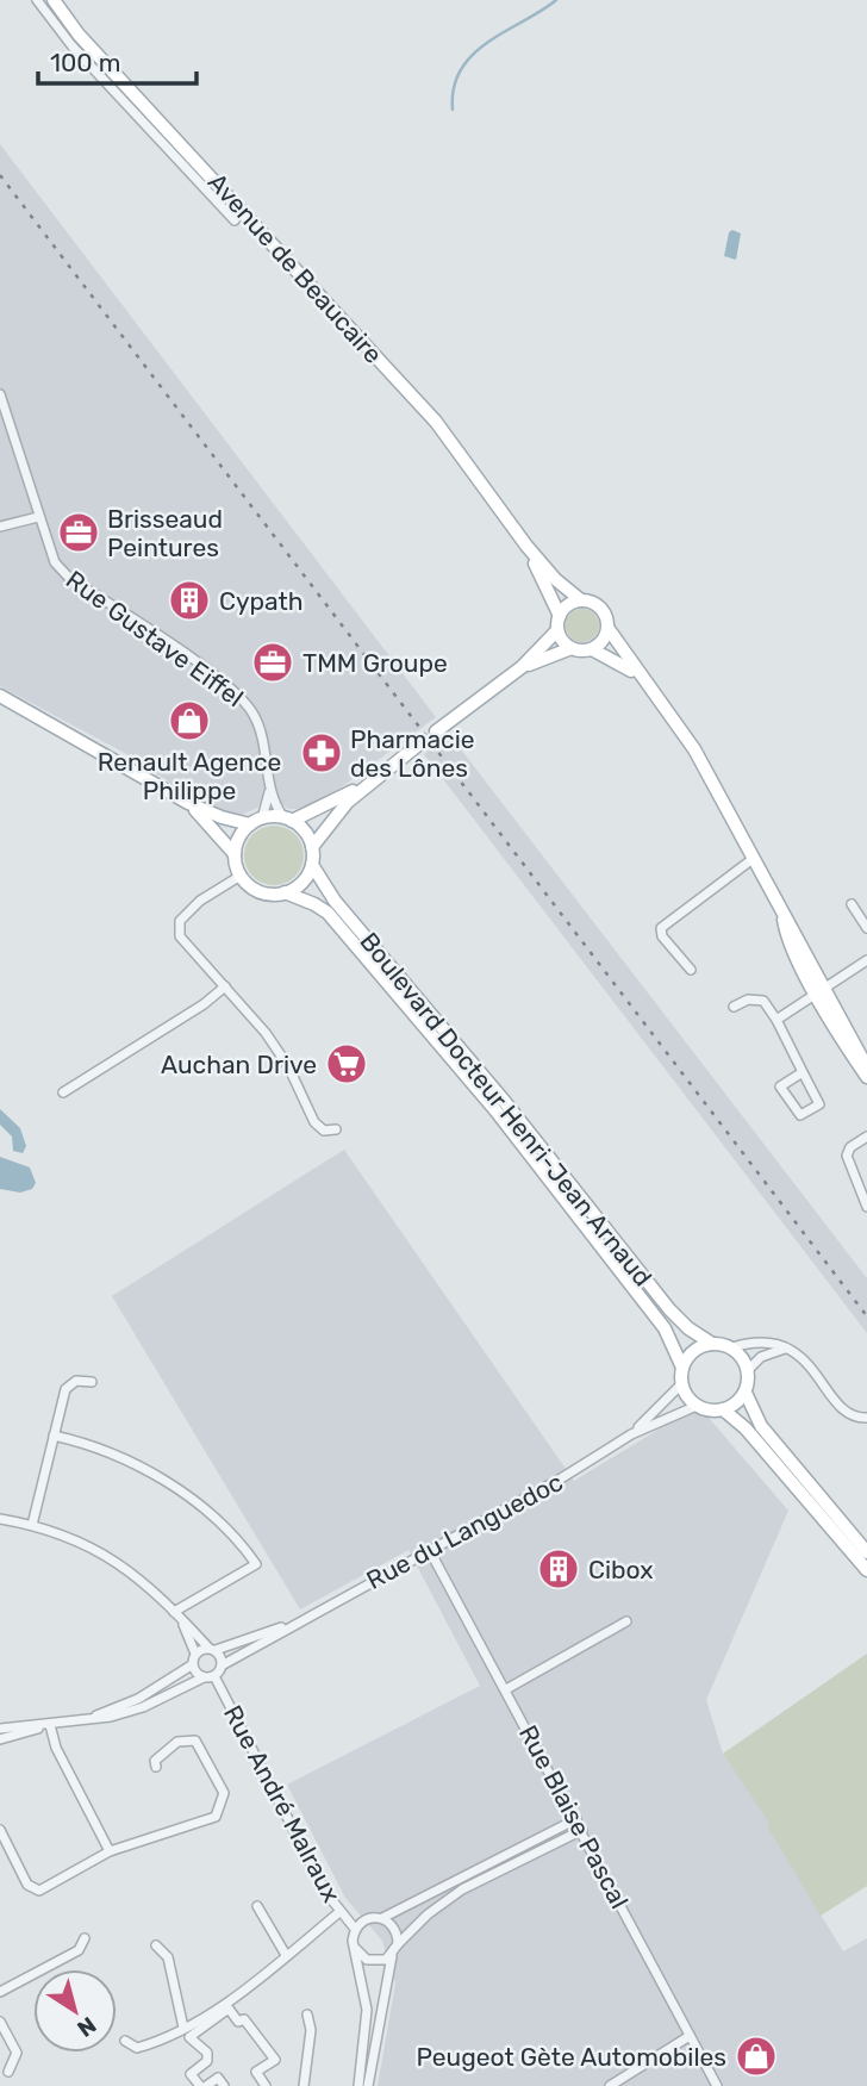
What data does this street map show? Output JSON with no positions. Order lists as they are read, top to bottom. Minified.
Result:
{"streets":{"main road":["Avenue de Beaucaire","Boulevard Docteur Henri-Jean Arnaud"],"street":["Rue Gustave Eiffel","Rue du Languedoc","Rue André Malraux","Rue Blaise Pascal"]},"crossings":[["Rue Gustave Eiffel","Boulevard Docteur Henri-Jean Arnaud"],["Boulevard Docteur Henri-Jean Arnaud","Rue du Languedoc"],["Rue du Languedoc","Rue André Malraux"],["Rue du Languedoc","Rue Blaise Pascal"]],"places":{"office":["Brisseaud Peintures","TMM Groupe"],"building":["Cypath","Cibox"],"shop":["Renault Agence Philippe","Peugeot Gète Automobiles"],"pharmacy":["Pharmacie des Lônes"],"supermarket":["Auchan Drive"]},"scale_bar":"100 m","north":"bottom right"}
